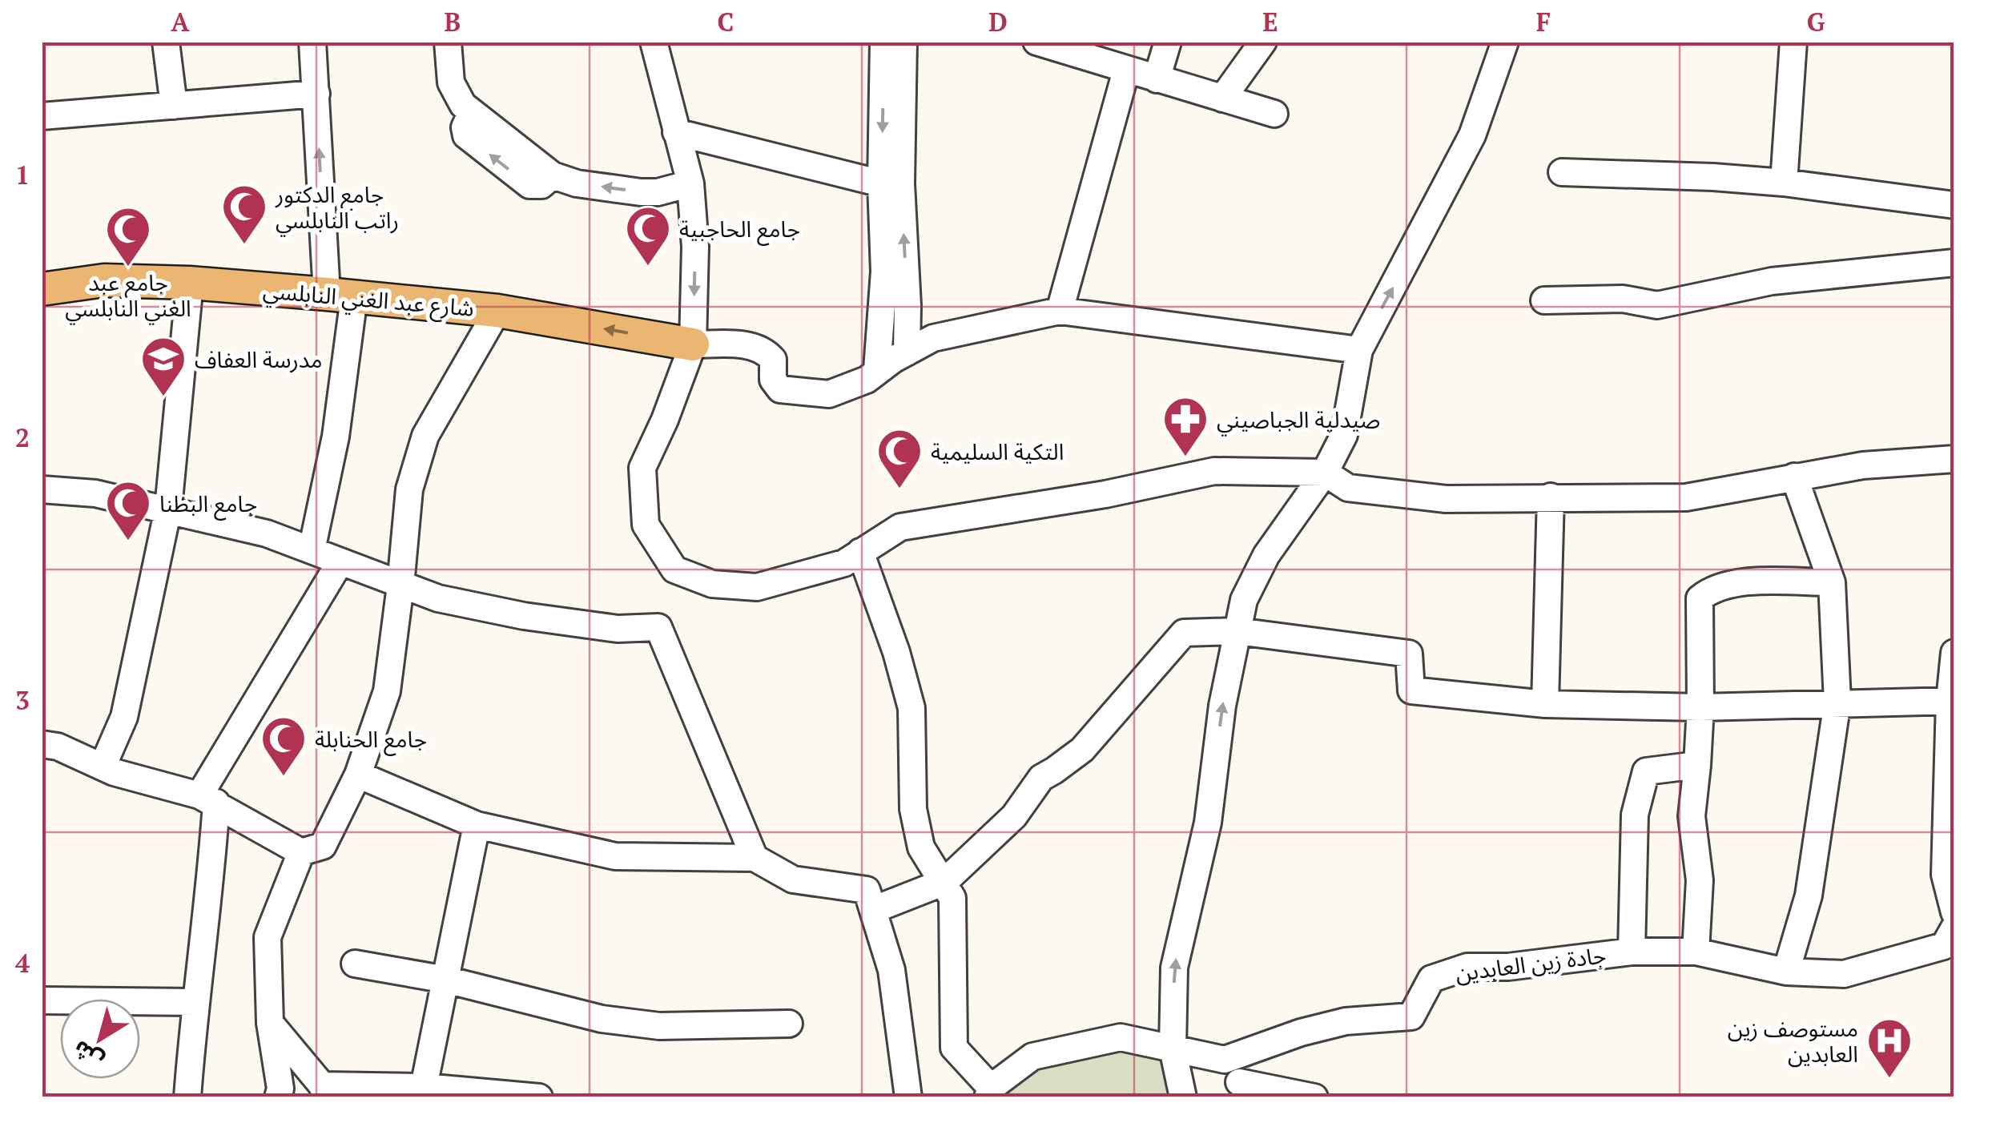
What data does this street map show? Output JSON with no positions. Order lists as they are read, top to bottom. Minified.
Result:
{"streets":{"main road":["شارع عبد الغني النابلسي"],"street":["جادة زين العابدين"]},"places":{"mosque":["جامع الدكتور راتب النابلسي","جامع الحاجبية","جامع عبد الغني النابلسي","التكية السليمية","جامع البظنا","جامع الحنابلة"],"school or university":["مدرسة العفاف"],"pharmacy":["صيدلية الجباصيني"],"hospital":["مستوصف زين العابدين"]},"north":"bottom left","grid":{"columns":["A","B","C","D","E","F","G"],"rows":["1","2","3","4"]}}
